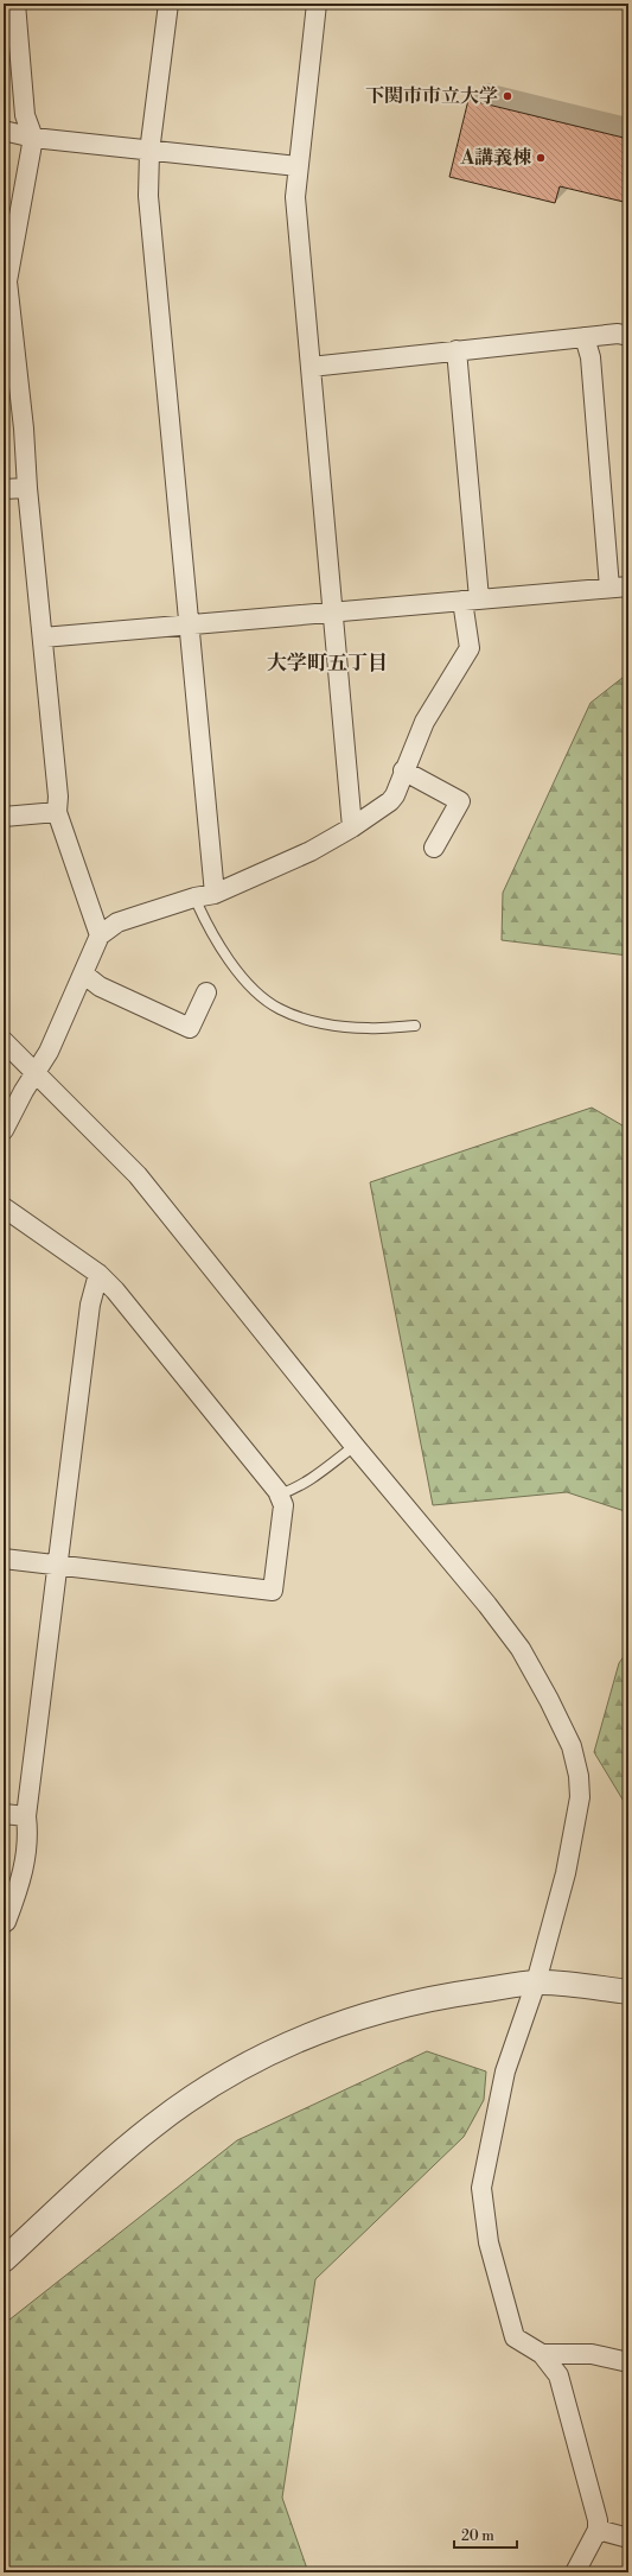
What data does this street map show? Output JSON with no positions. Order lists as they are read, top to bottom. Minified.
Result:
{"districts":["大学町五丁目"],"places":["下関市市立大学","A講義棟"],"scale_bar":"20 m"}
